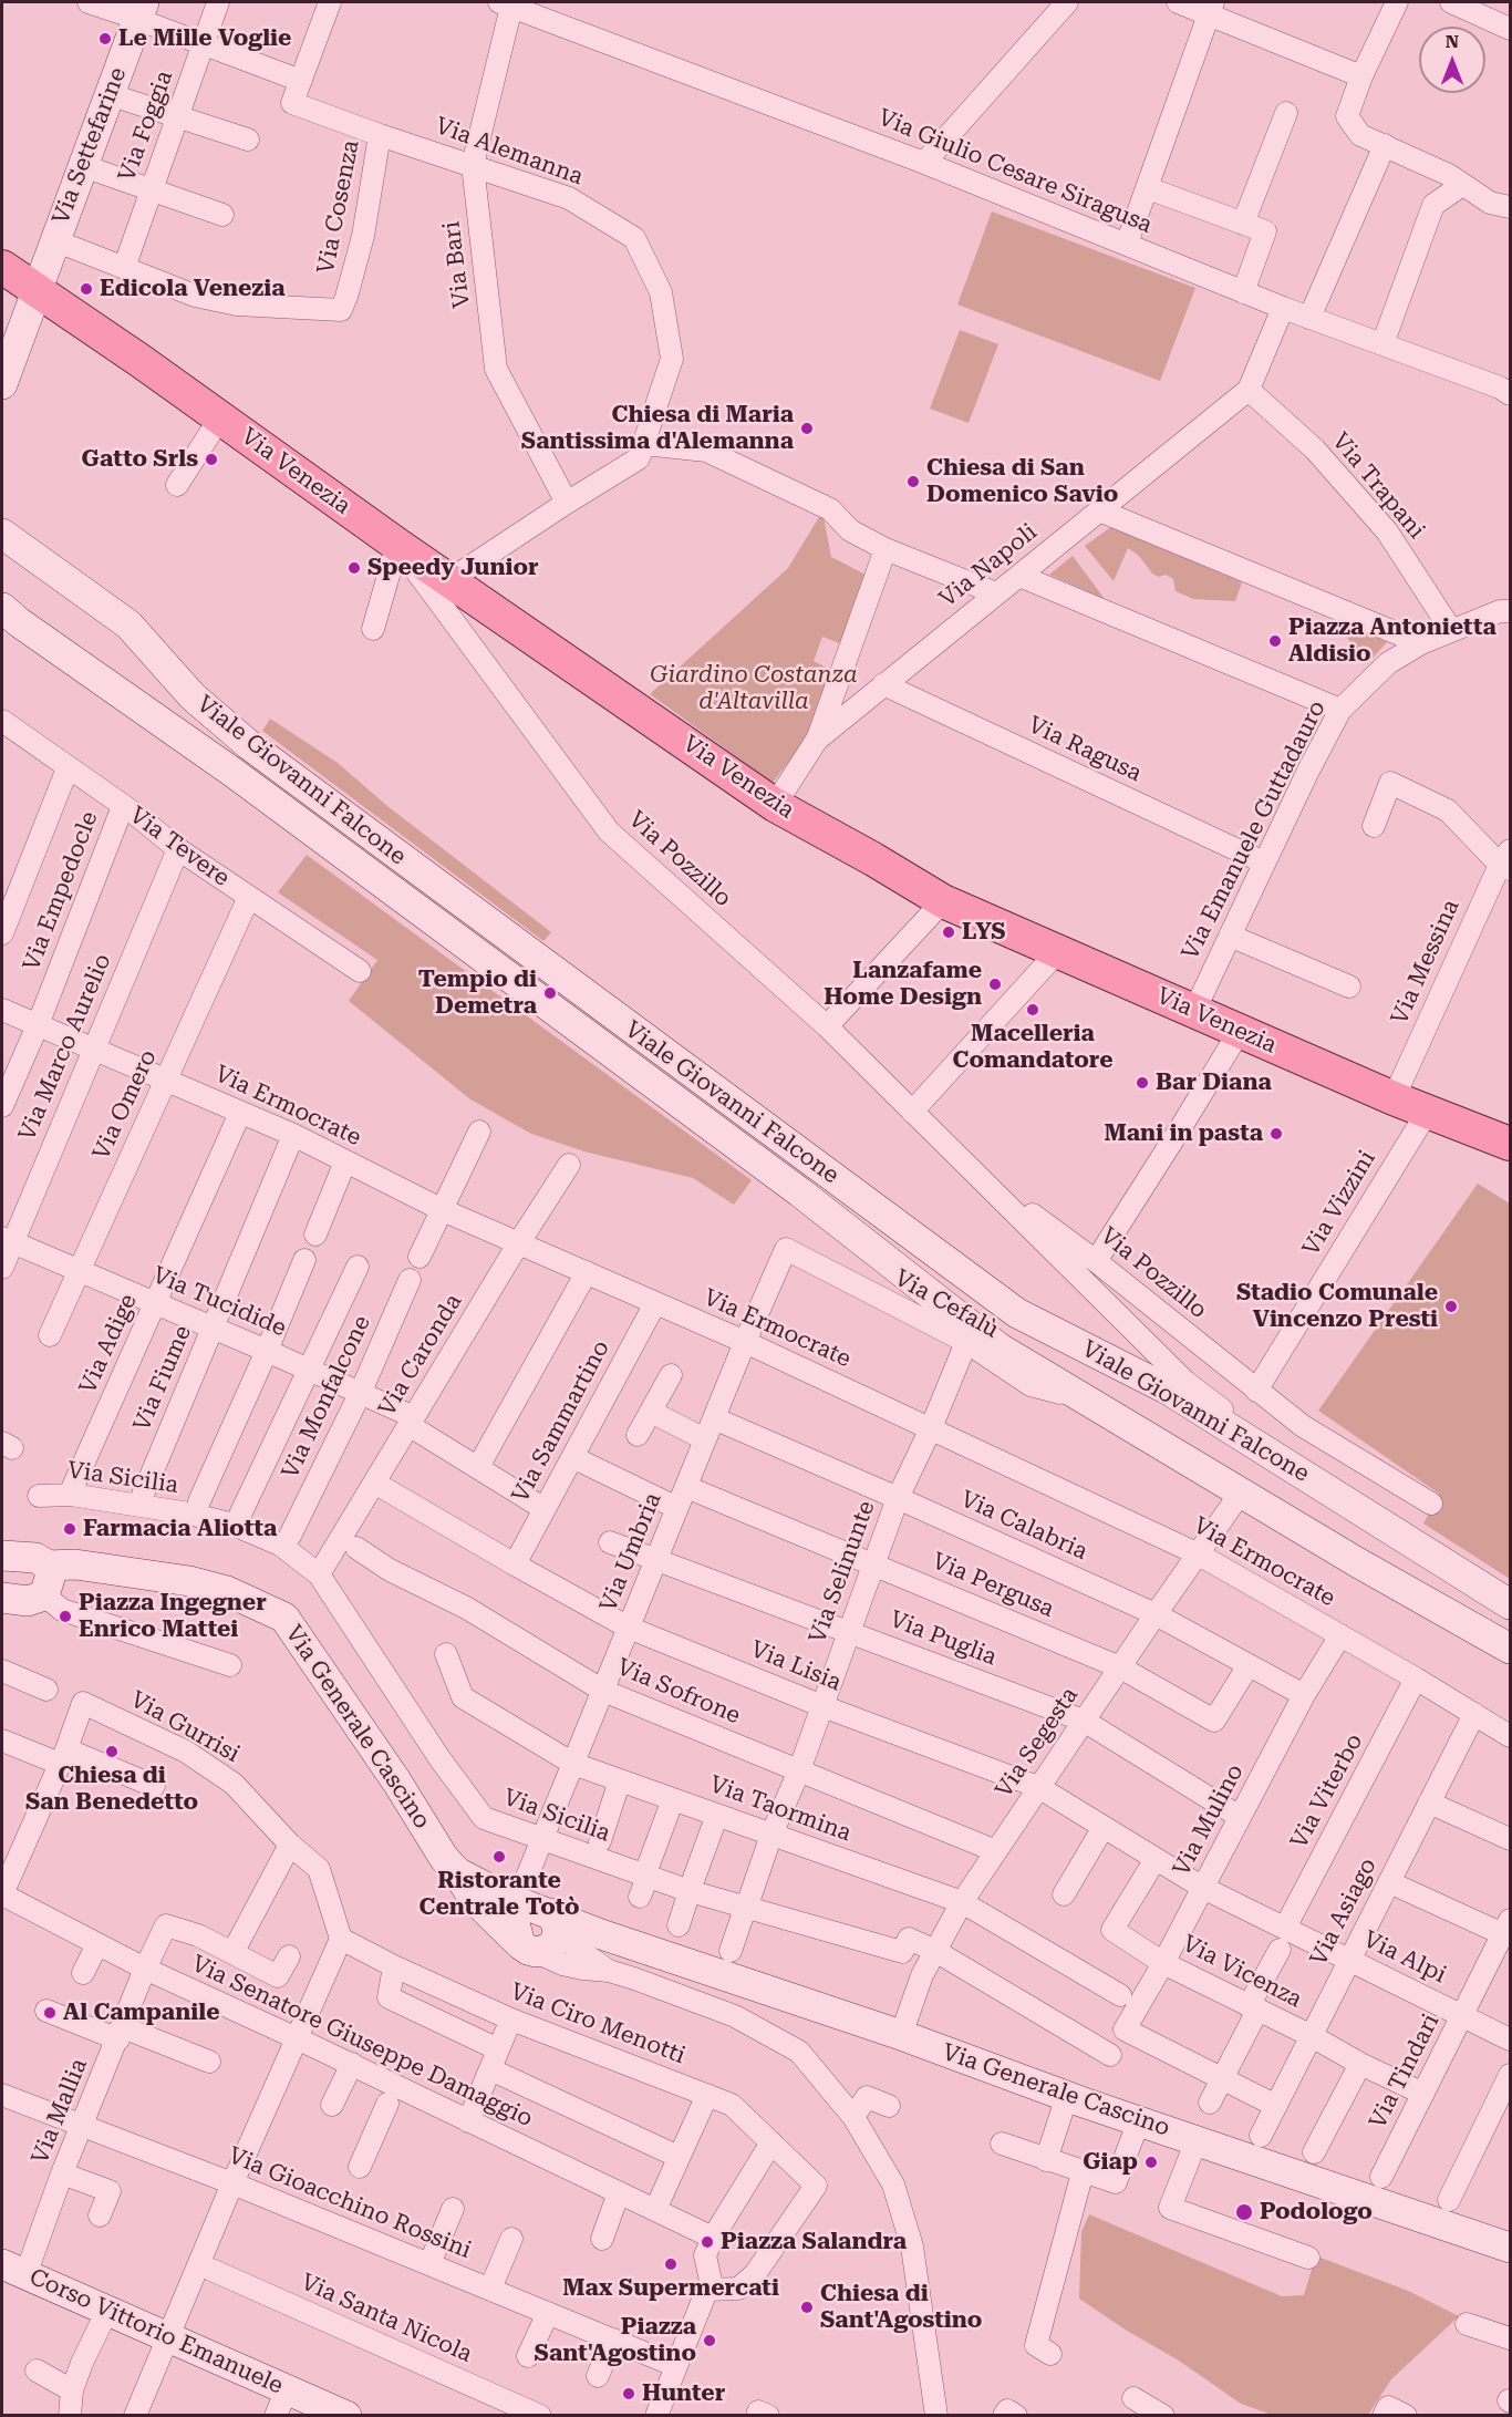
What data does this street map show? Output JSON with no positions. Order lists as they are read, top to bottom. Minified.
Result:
{"streets":{"main road":["Via Venezia"],"street":["Via Foggia","Via Settefarine","Via Alemanna","Via Giulio Cesare Siragusa","Via Cosenza","Via Bari","Via Trapani","Via Napoli","Via Ragusa","Viale Giovanni Falcone","Via Emanuele Guttadauro","Via Tevere","Via Pozzillo","Via Empedocle","Via Messina","Via Marco Aurelio","Via Omero","Via Ermocrate","Via Vizzini","Via Tucidide","Via Cefalù","Via Adige","Via Caronda","Via Fiume","Via Monfalcone","Via Sammartino","Via Sicilia","Via Calabria","Via Umbria","Via Selinunte","Via Pergusa","Via Puglia","Via Lisia","Via Sofrone","Via Gurrisi","Via Generale Cascino","Via Segesta","Via Viterbo","Via Taormina","Via Mulino","Via Asiago","Via Alpi","Via Vicenza","Via Ciro Menotti","Via Senatore Giuseppe Damaggio","Via Tindari","Via Mallia","Via Gioacchino Rossini","Via Santa Nicola","Corso Vittorio Emanuele"]},"crossings":[["Via Foggia","Via Cosenza"],["Via Settefarine","Via Cosenza"],["Via Settefarine","Via Venezia"],["Via Alemanna","Via Cosenza"],["Via Alemanna","Via Bari"],["Via Alemanna","Via Venezia"],["Via Giulio Cesare Siragusa","Via Bari"],["Via Giulio Cesare Siragusa","Via Napoli"],["Via Venezia","Via Napoli"],["Via Venezia","Via Emanuele Guttadauro"],["Via Venezia","Via Pozzillo"],["Via Venezia","Via Messina"],["Via Venezia","Via Vizzini"],["Via Trapani","Via Napoli"],["Via Trapani","Via Emanuele Guttadauro"],["Via Napoli","Via Ragusa"],["Via Ragusa","Via Emanuele Guttadauro"],["Viale Giovanni Falcone","Via Pozzillo"],["Viale Giovanni Falcone","Via Cefalù"],["Viale Giovanni Falcone","Via Segesta"],["Via Tevere","Via Empedocle"],["Via Tevere","Via Marco Aurelio"],["Via Tevere","Via Omero"],["Via Pozzillo","Via Vizzini"],["Via Empedocle","Via Ermocrate"],["Via Marco Aurelio","Via Ermocrate"],["Via Marco Aurelio","Via Tucidide"],["Via Omero","Via Ermocrate"],["Via Omero","Via Tucidide"],["Via Ermocrate","Via Adige"],["Via Ermocrate","Via Caronda"],["Via Ermocrate","Via Fiume"],["Via Ermocrate","Via Sammartino"],["Via Ermocrate","Via Umbria"],["Via Ermocrate","Via Selinunte"],["Via Ermocrate","Via Segesta"],["Via Ermocrate","Via Viterbo"],["Via Ermocrate","Via Mulino"],["Via Ermocrate","Via Asiago"],["Via Tucidide","Via Adige"],["Via Tucidide","Via Caronda"],["Via Tucidide","Via Fiume"],["Via Tucidide","Via Monfalcone"],["Via Tucidide","Via Sammartino"],["Via Cefalù","Via Umbria"],["Via Cefalù","Via Selinunte"],["Via Caronda","Via Sicilia"],["Via Caronda","Via Lisia"],["Via Sammartino","Via Lisia"],["Via Sicilia","Via Umbria"],["Via Sicilia","Via Selinunte"],["Via Sicilia","Via Segesta"],["Via Calabria","Via Umbria"],["Via Calabria","Via Selinunte"],["Via Calabria","Via Pergusa"],["Via Calabria","Via Segesta"],["Via Calabria","Via Mulino"],["Via Umbria","Via Pergusa"],["Via Umbria","Via Puglia"],["Via Umbria","Via Lisia"],["Via Umbria","Via Sofrone"],["Via Umbria","Via Taormina"],["Via Selinunte","Via Pergusa"],["Via Selinunte","Via Puglia"],["Via Selinunte","Via Lisia"],["Via Selinunte","Via Sofrone"],["Via Selinunte","Via Taormina"],["Via Pergusa","Via Segesta"],["Via Puglia","Via Segesta"],["Via Puglia","Via Mulino"],["Via Lisia","Via Segesta"],["Via Lisia","Via Mulino"],["Via Lisia","Via Alpi"],["Via Lisia","Via Vicenza"],["Via Sofrone","Via Segesta"],["Via Gurrisi","Via Ciro Menotti"],["Via Generale Cascino","Via Segesta"],["Via Segesta","Via Taormina"],["Via Viterbo","Via Alpi"],["Via Mulino","Via Alpi"],["Via Mulino","Via Vicenza"],["Via Asiago","Via Alpi"],["Via Asiago","Via Vicenza"],["Via Alpi","Via Tindari"],["Via Vicenza","Via Tindari"],["Via Senatore Giuseppe Damaggio","Via Mallia"],["Via Mallia","Via Gioacchino Rossini"],["Via Mallia","Corso Vittorio Emanuele"]],"parks":["Giardino Costanza d'Altavilla"],"places":["Le Mille Voglie","Edicola Venezia","Chiesa di Maria Santissima d'Alemanna","Gatto Srls","Chiesa di San Domenico Savio","Speedy Junior","Piazza Antonietta Aldisio","LYS","Lanzafame Home Design","Tempio di Demetra","Macelleria Comandatore","Bar Diana","Mani in pasta","Stadio Comunale Vincenzo Presti","Farmacia Aliotta","Piazza Ingegner Enrico Mattei","Chiesa di San Benedetto","Ristorante Centrale Totò","Al Campanile","Giap","Podologo","Piazza Salandra","Max Supermercati","Chiesa di Sant'Agostino","Piazza Sant'Agostino","Hunter"],"north":"top"}
